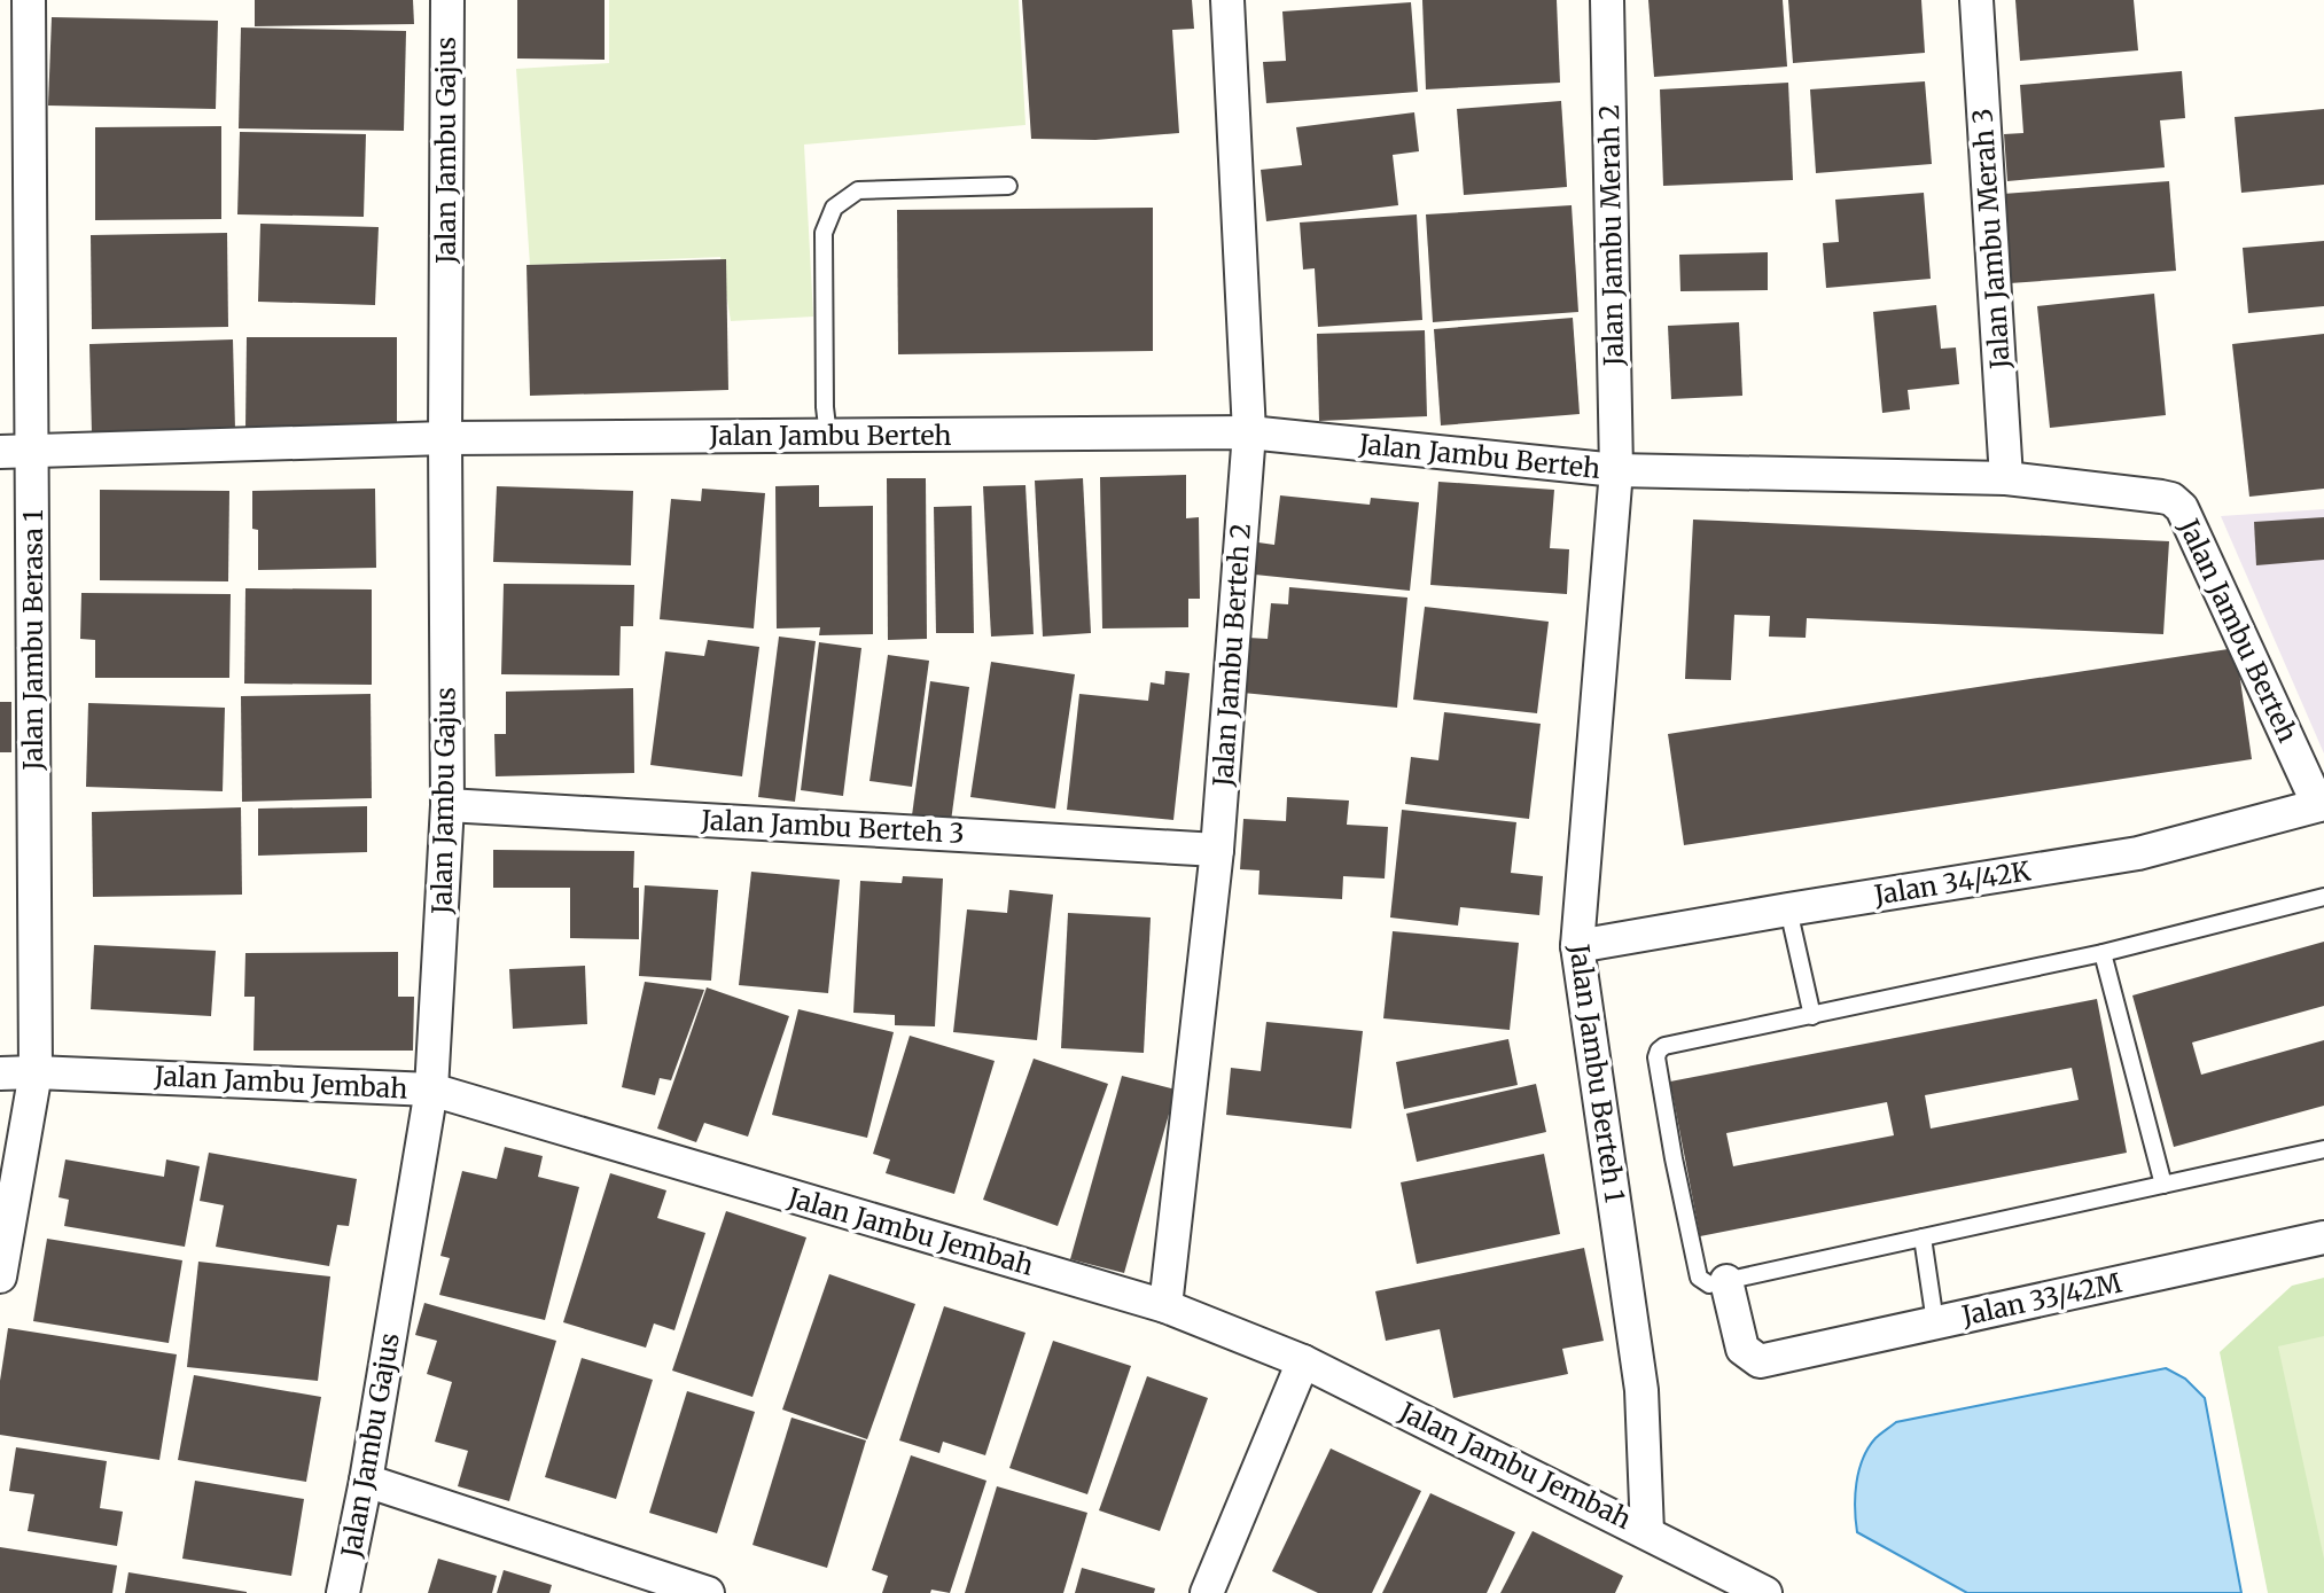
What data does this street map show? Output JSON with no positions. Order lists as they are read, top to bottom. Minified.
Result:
{"streets":{"street":["Jalan Jambu Gajus","Jalan Jambu Merah 2","Jalan Jambu Merah 3","Jalan Jambu Berteh","Jalan Jambu Berasa 1","Jalan Jambu Berteh 2","Jalan Jambu Berteh 3","Jalan 34/42K","Jalan Jambu Berteh 1","Jalan Jambu Jembah","Jalan 33/42M"]},"crossings":[["Jalan Jambu Gajus","Jalan Jambu Berteh"],["Jalan Jambu Gajus","Jalan Jambu Berteh 3"],["Jalan Jambu Gajus","Jalan Jambu Jembah"],["Jalan Jambu Merah 2","Jalan Jambu Berteh"],["Jalan Jambu Merah 2","Jalan Jambu Berteh 1"],["Jalan Jambu Merah 3","Jalan Jambu Berteh"],["Jalan Jambu Berteh","Jalan Jambu Berasa 1"],["Jalan Jambu Berteh","Jalan Jambu Berteh 2"],["Jalan Jambu Berteh","Jalan 34/42K"],["Jalan Jambu Berteh","Jalan Jambu Berteh 1"],["Jalan Jambu Berasa 1","Jalan Jambu Jembah"],["Jalan Jambu Berteh 2","Jalan Jambu Berteh 3"],["Jalan Jambu Berteh 2","Jalan Jambu Jembah"],["Jalan 34/42K","Jalan Jambu Berteh 1"],["Jalan Jambu Berteh 1","Jalan Jambu Jembah"]]}
